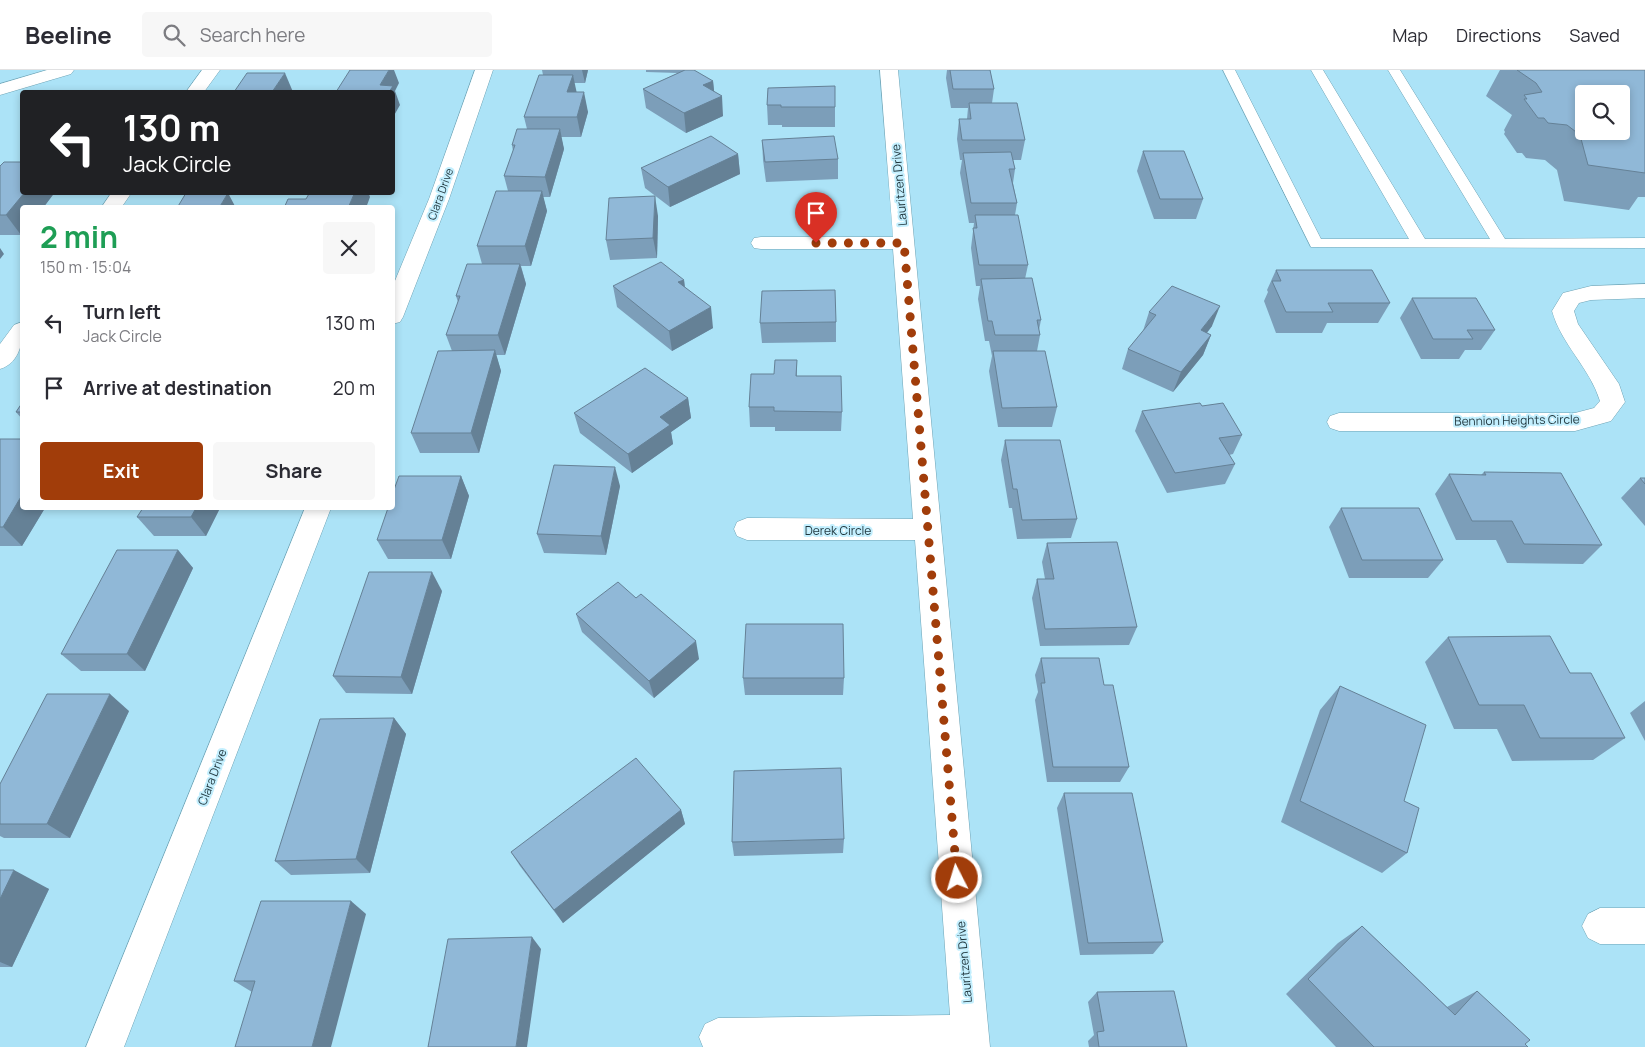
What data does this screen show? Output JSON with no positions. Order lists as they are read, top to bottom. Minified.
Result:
{"streets":{"street":["Lauritzen Drive","Clara Drive","Bennion Heights Circle","Derek Circle"]},"crossings":[["Lauritzen Drive","Derek Circle"]],"page":{"header":"Beeline","search":"Search here","nav":["Map","Directions","Saved"],"turn":["130 m","Jack Circle"],"heading":["2 min","150 m · 15:04"],"list":[{"name":"Turn left","note":"Jack Circle","value":"130 m"},{"name":"Arrive at destination","value":"20 m"}],"buttons":["Exit","Share"]}}
